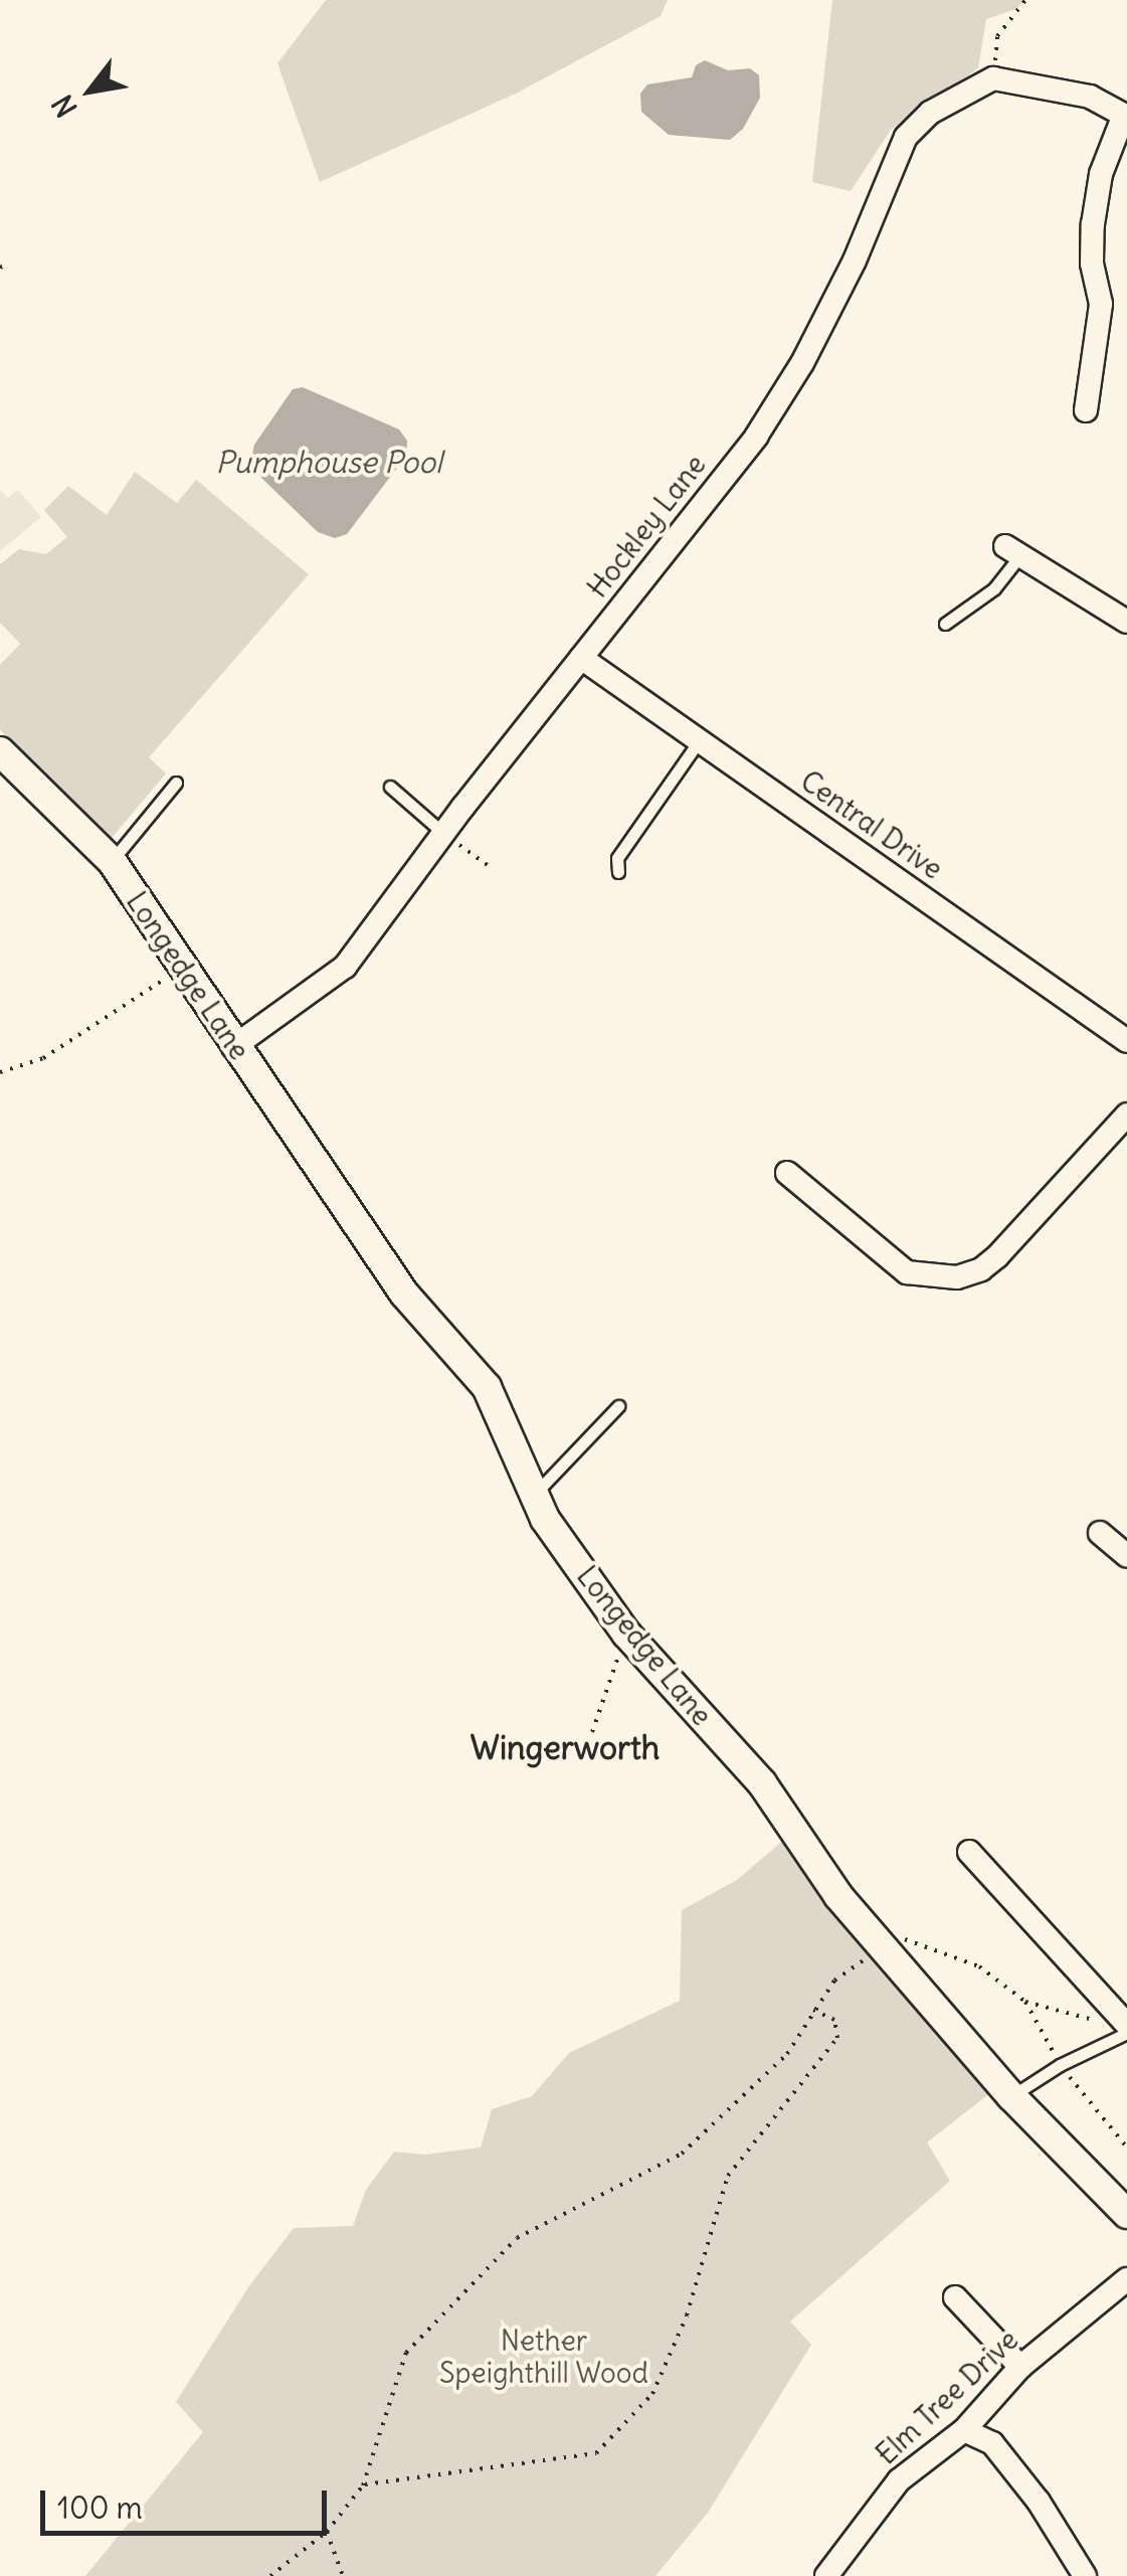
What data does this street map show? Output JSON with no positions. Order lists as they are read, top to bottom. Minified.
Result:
{"streets":{"street":["Hockley Lane","Central Drive","Longedge Lane","Elm Tree Drive"]},"crossings":[["Hockley Lane","Central Drive"],["Hockley Lane","Longedge Lane"]],"districts":["Wingerworth"],"water":["Pumphouse Pool"],"parks":["Nether Speighthill Wood"],"scale_bar":"100 m","north":"bottom left"}
